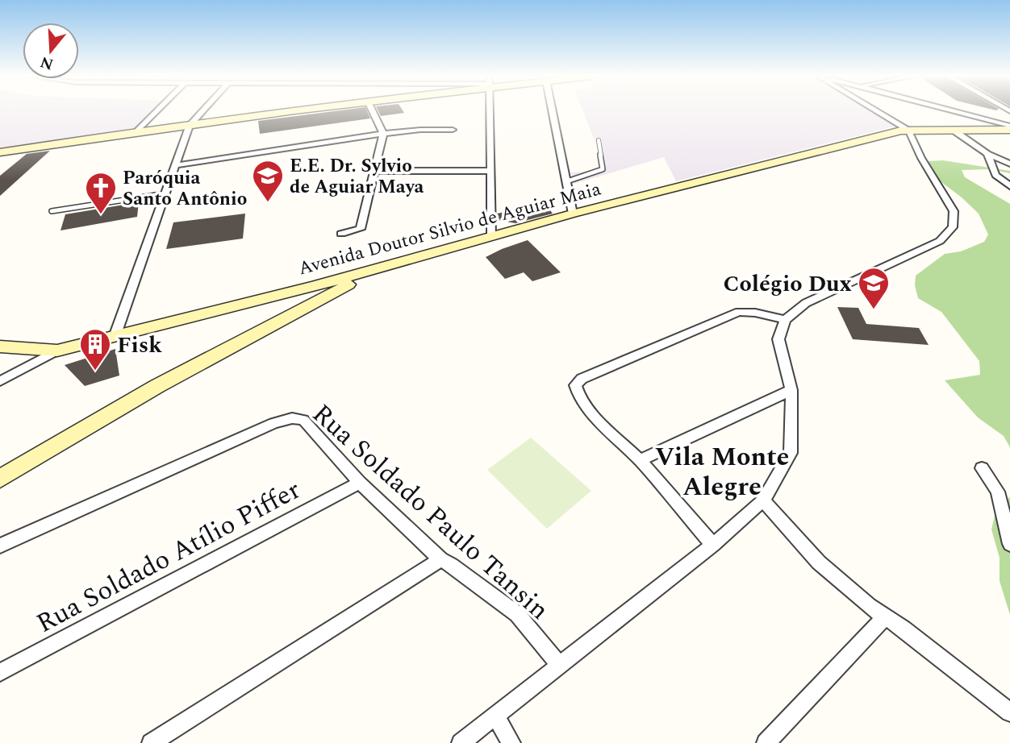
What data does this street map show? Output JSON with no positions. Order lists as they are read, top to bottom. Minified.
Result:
{"streets":{"main road":["Avenida Doutor Silvio de Aguiar Maia"],"street":["Rua Soldado Paulo Tansin","Rua Soldado Atílio Piffer"]},"crossings":[["Rua Soldado Paulo Tansin","Rua Soldado Atílio Piffer"]],"districts":["Vila Monte Alegre"],"places":{"school or university":["E.E. Dr. Sylvio de Aguiar Maya","Colégio Dux"],"church":["Paróquia Santo Antônio"],"building":["Fisk"]},"north":"bottom"}
